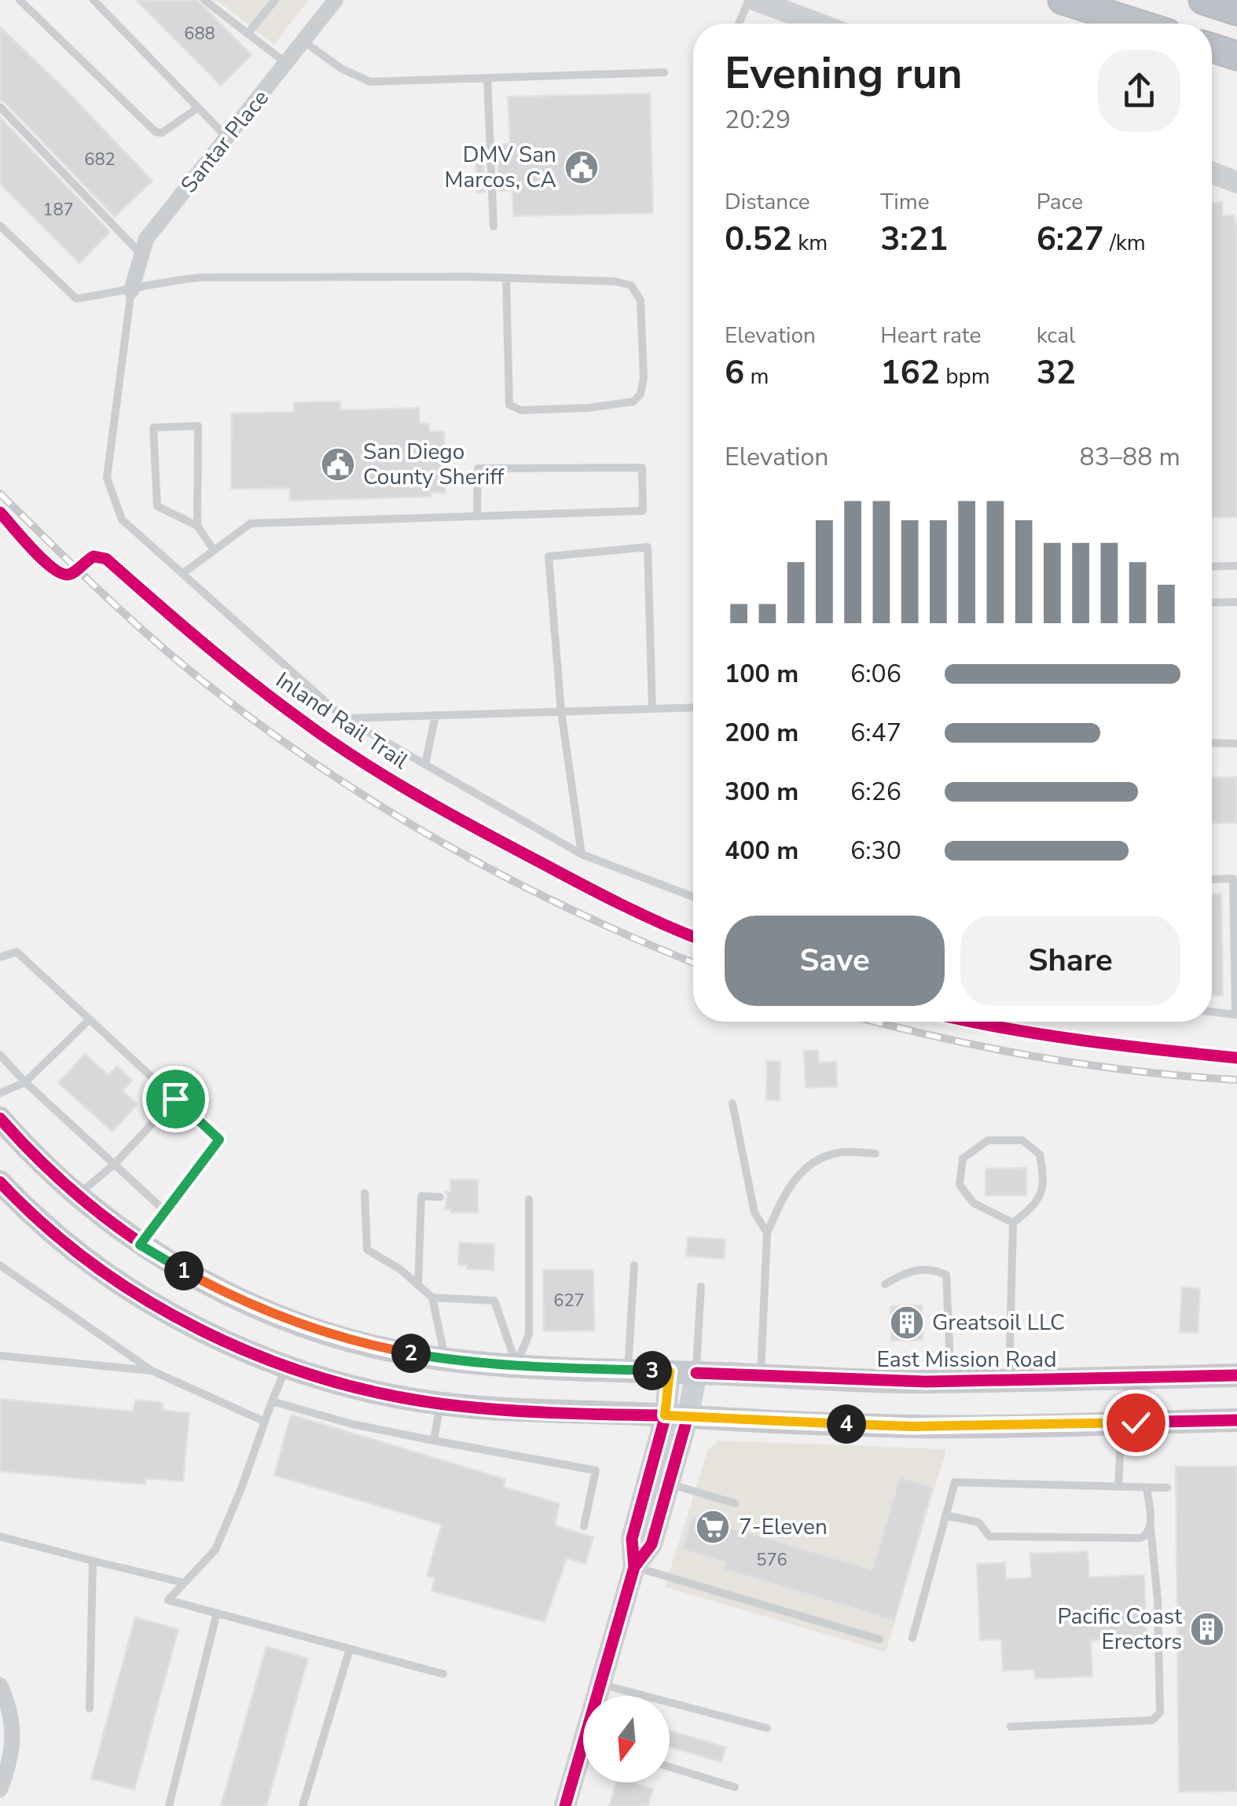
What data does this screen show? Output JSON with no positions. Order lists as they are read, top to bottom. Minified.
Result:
{"streets":{"main road":["East Mission Road"],"street":["Santar Place"],"cycle path":["Inland Rail Trail"]},"places":{"public building":["DMV San Marcos, CA","San Diego County Sheriff"],"building":["Greatsoil LLC","Pacific Coast Erectors"],"supermarket":["7-Eleven"]},"house_numbers":["688","682","187","627","576"],"north":"bottom","page":{"heading":["Evening run","20:29"],"stats":[["Distance","0.52 km"],["Time","3:21"],["Pace","6:27 /km"],["Elevation","6 m"],["Heart rate","162 bpm"],["kcal","32"]],"chart":["Elevation","83–88 m"],"list":[{"name":"100 m","note":"6:06"},{"name":"200 m","note":"6:47"},{"name":"300 m","note":"6:26"},{"name":"400 m","note":"6:30"}],"buttons":["Save","Share"],"pins":["1","2","3","4"]}}
